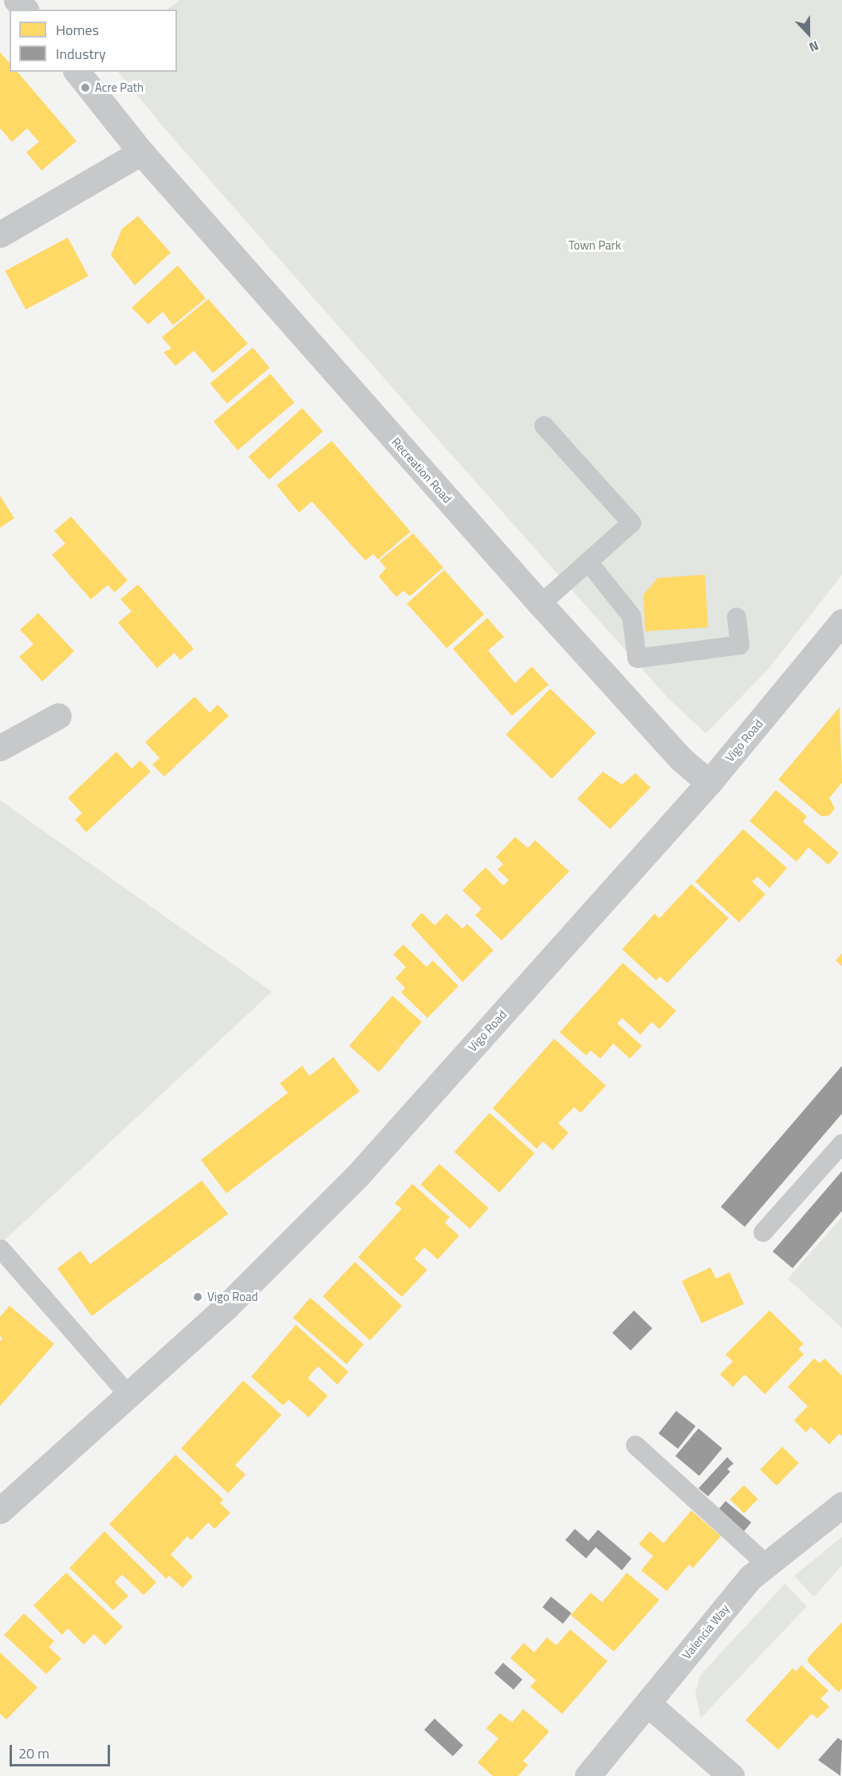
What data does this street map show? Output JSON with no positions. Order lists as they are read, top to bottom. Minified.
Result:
{"streets":{"street":["Recreation Road","Vigo Road","Valencia Way"]},"crossings":[["Recreation Road","Vigo Road"]],"parks":["Town Park"],"places":["Acre Path","Vigo Road"],"legend":["Homes","Industry"],"scale_bar":"20 m","north":"bottom"}
